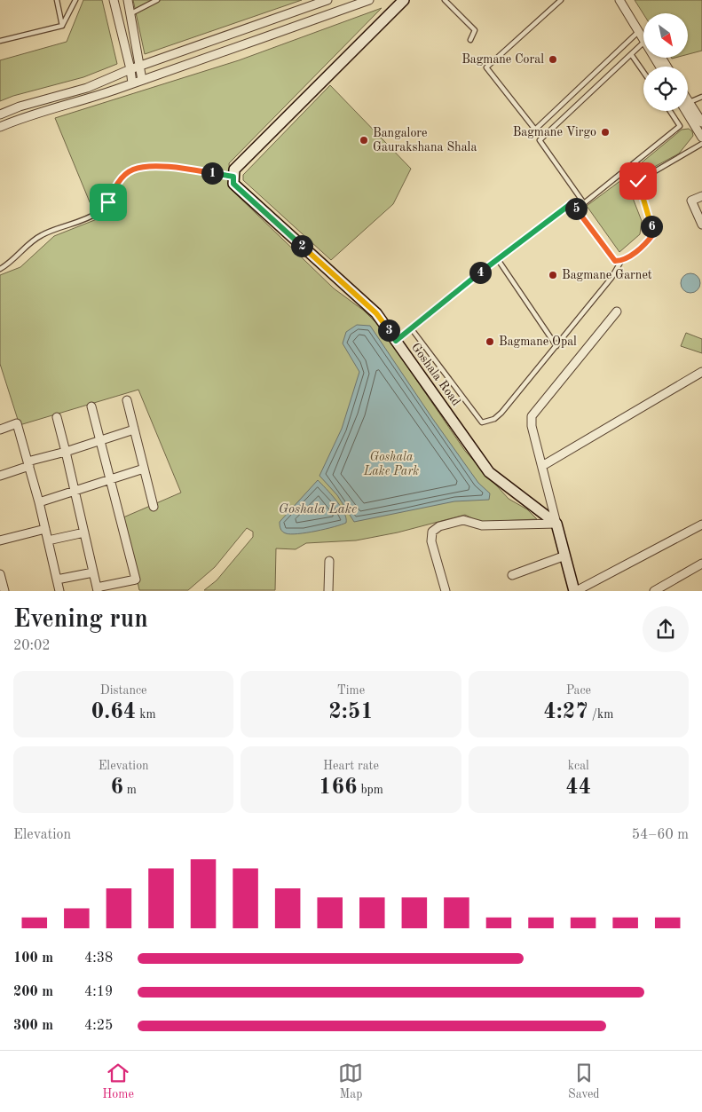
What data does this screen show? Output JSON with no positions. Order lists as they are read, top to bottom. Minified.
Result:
{"streets":{"street":["Goshala Road"]},"water":["Goshala Lake"],"parks":["Goshala Lake Park"],"places":["Bagmane Coral","Bagmane Virgo","Bangalore Gaurakshana Shala","Bagmane Garnet","Bagmane Opal"],"north":"bottom right","page":{"pins":["1","5","6","2","4","3"],"heading":["Evening run","20:02"],"stats":[["Distance","0.64 km"],["Time","2:51"],["Pace","4:27 /km"],["Elevation","6 m"],["Heart rate","166 bpm"],["kcal","44"]],"chart":["Elevation","54–60 m"],"list":[{"name":"100 m","note":"4:38"},{"name":"200 m","note":"4:19"},{"name":"300 m","note":"4:25"}],"tabs":["Home","Map","Saved"]}}
